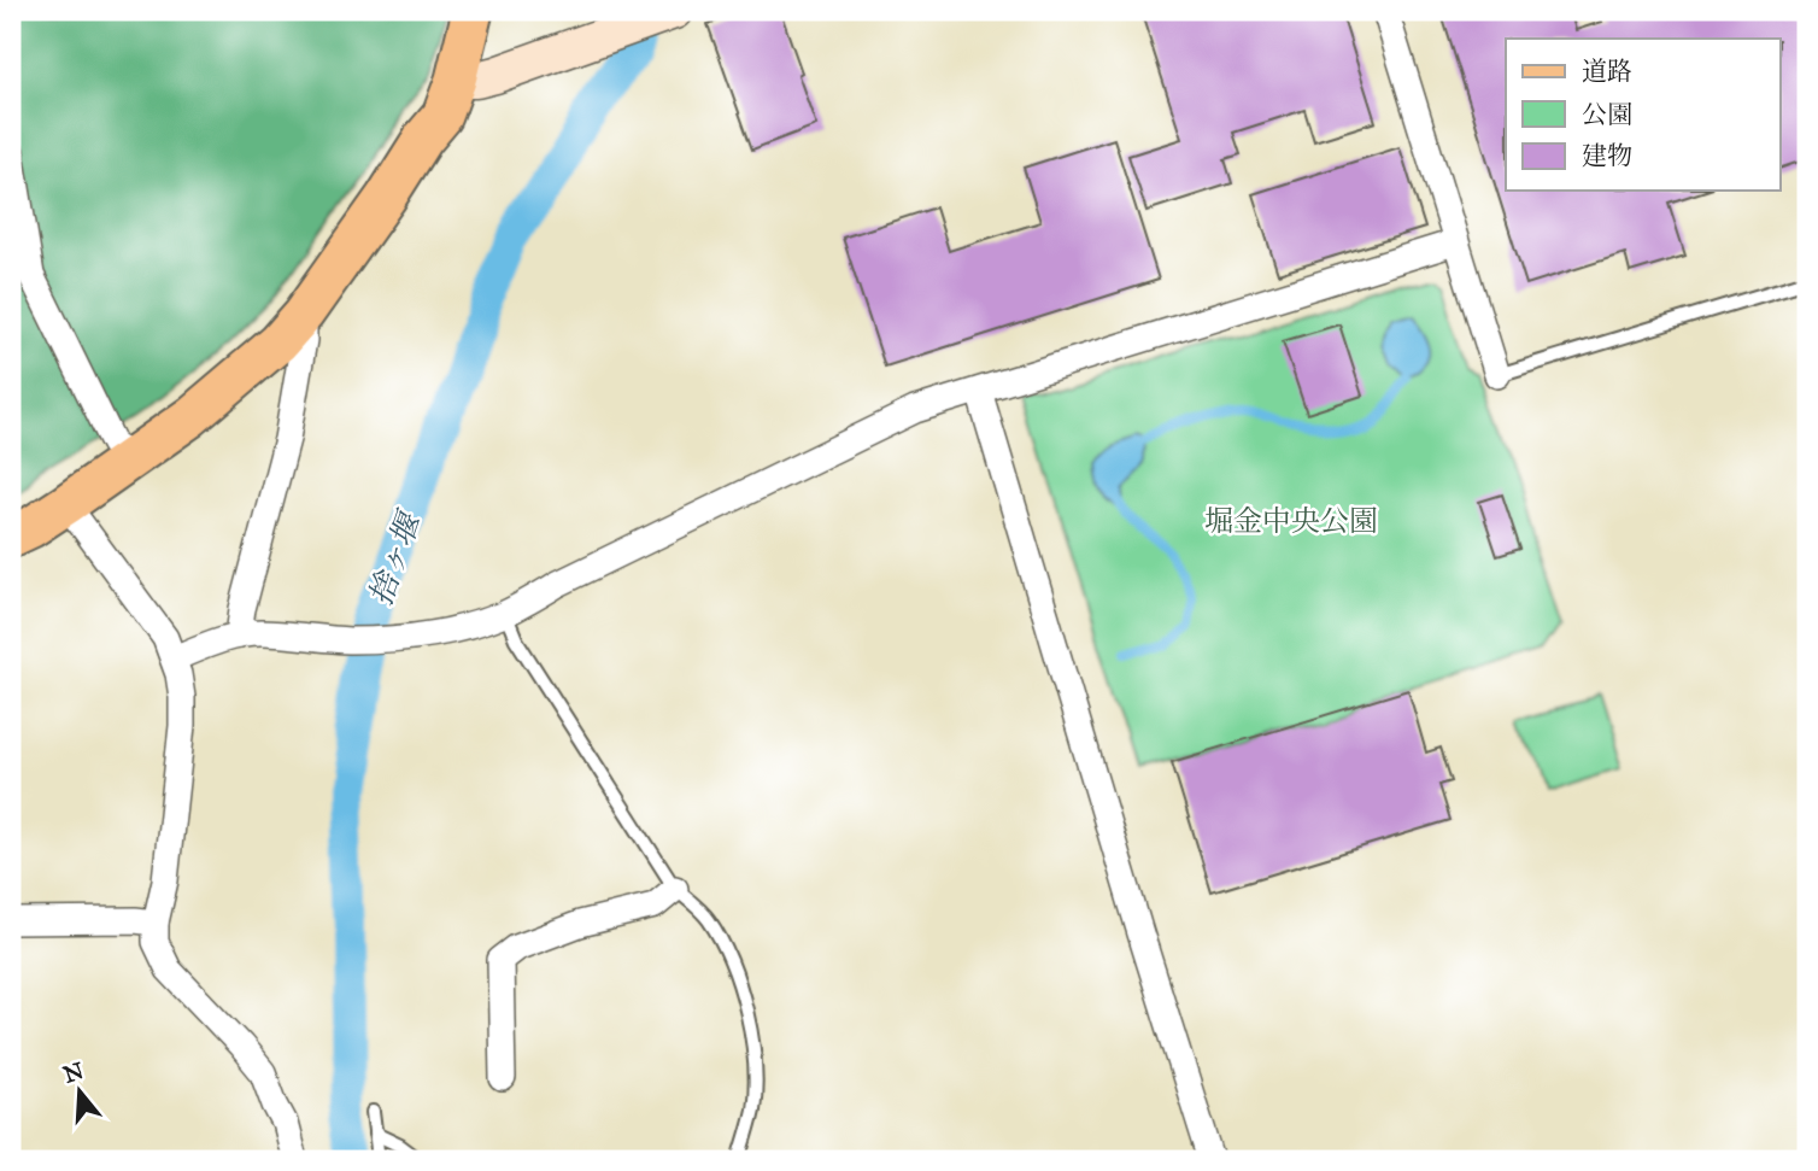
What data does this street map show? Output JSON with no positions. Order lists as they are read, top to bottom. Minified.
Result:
{"water":["捨ヶ堰"],"parks":["堀金中央公園"],"legend":["道路","公園","建物"],"north":"top"}
